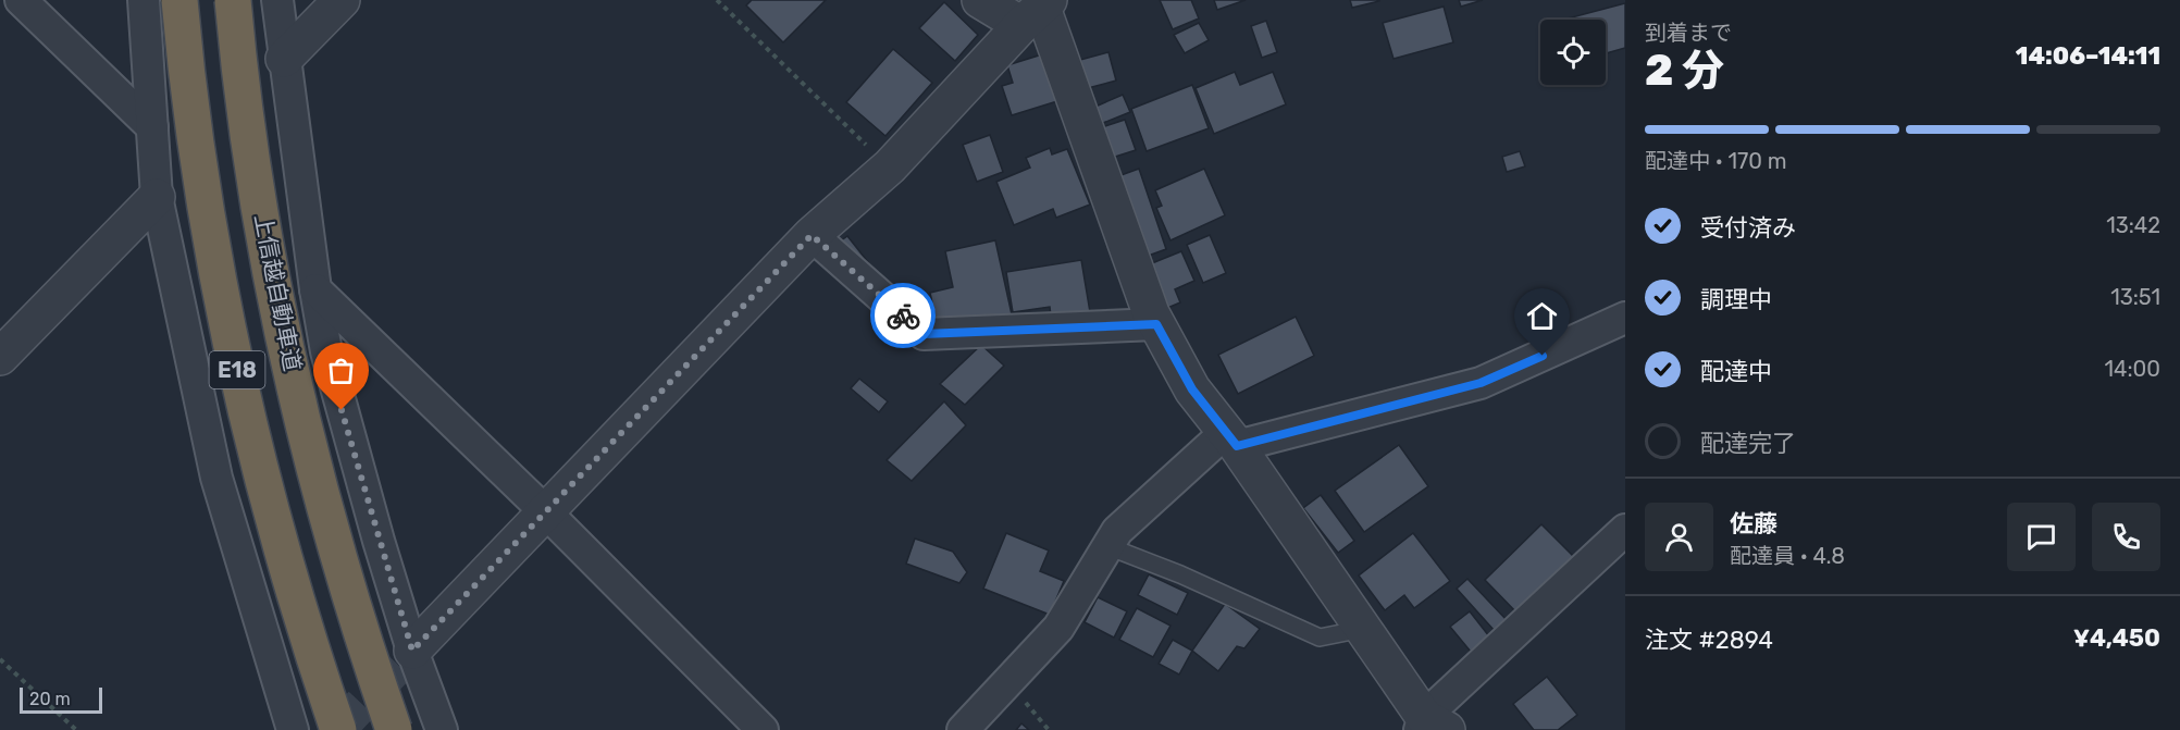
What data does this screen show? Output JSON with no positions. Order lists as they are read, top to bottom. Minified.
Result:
{"streets":{"highway":["上信越自動車道","E18"]},"scale_bar":"20 m","page":{"heading":["2 分","到着まで","14:06–14:11"],"panel":["佐藤","配達員 · 4.8","注文 #2894","¥4,450"],"bar":"配達中 · 170 m","list":[["受付済み","13:42"],["調理中","13:51"],["配達中","14:00"],"配達完了"],"scale":"20 m"}}
